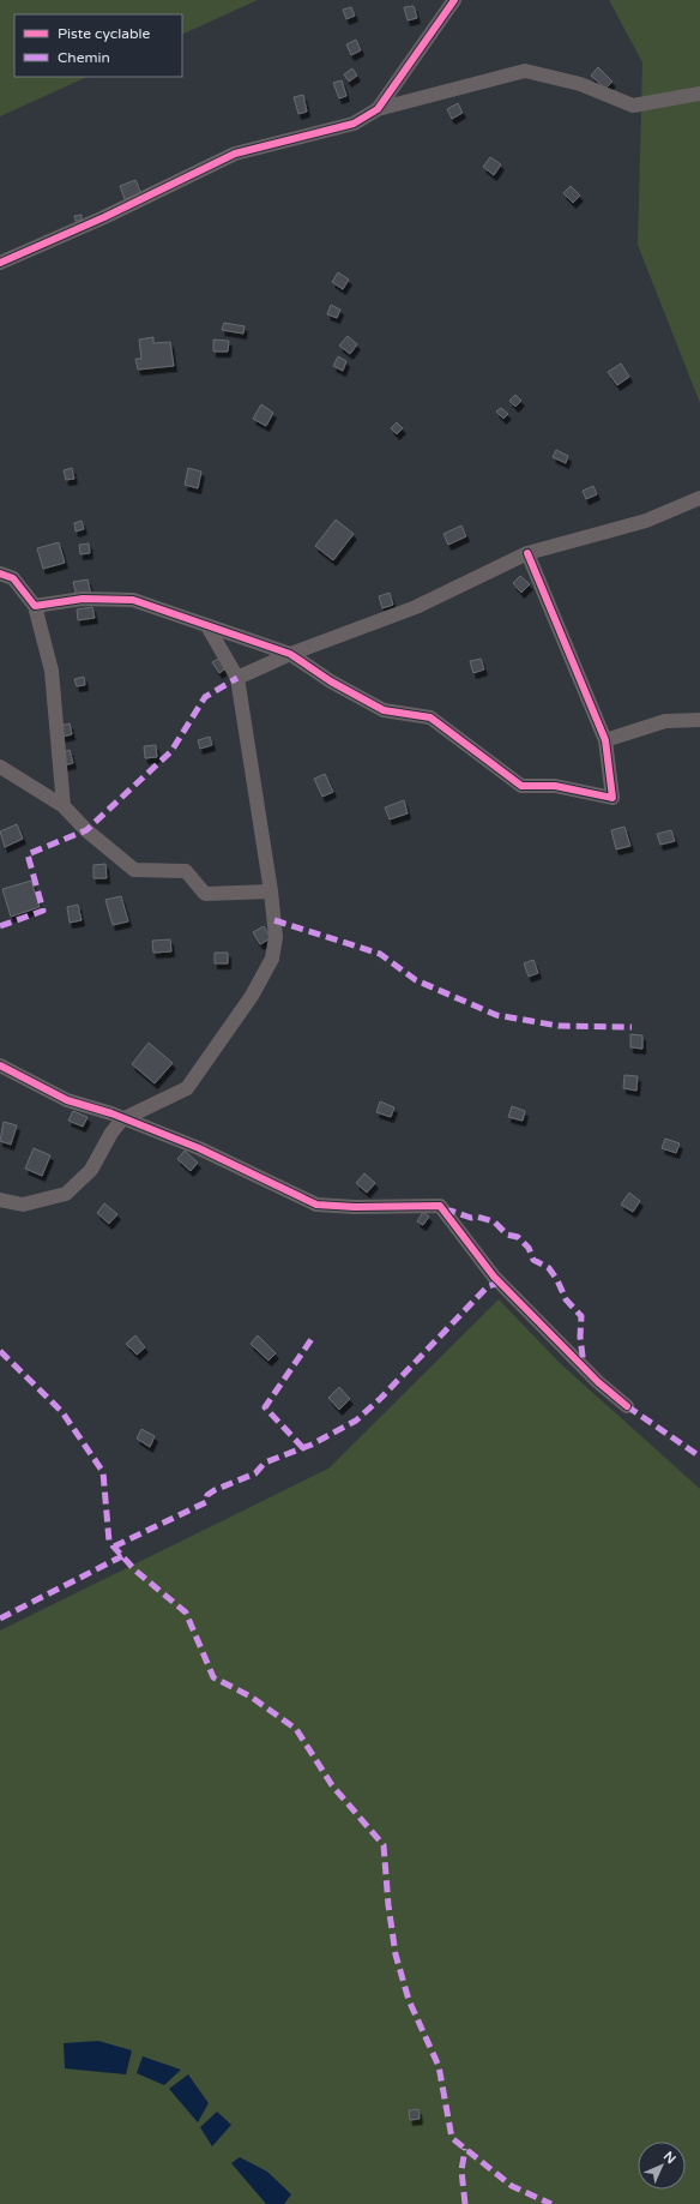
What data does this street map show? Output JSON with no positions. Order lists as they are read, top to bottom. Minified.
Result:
{"legend":["Piste cyclable","Chemin"],"north":"top right"}
